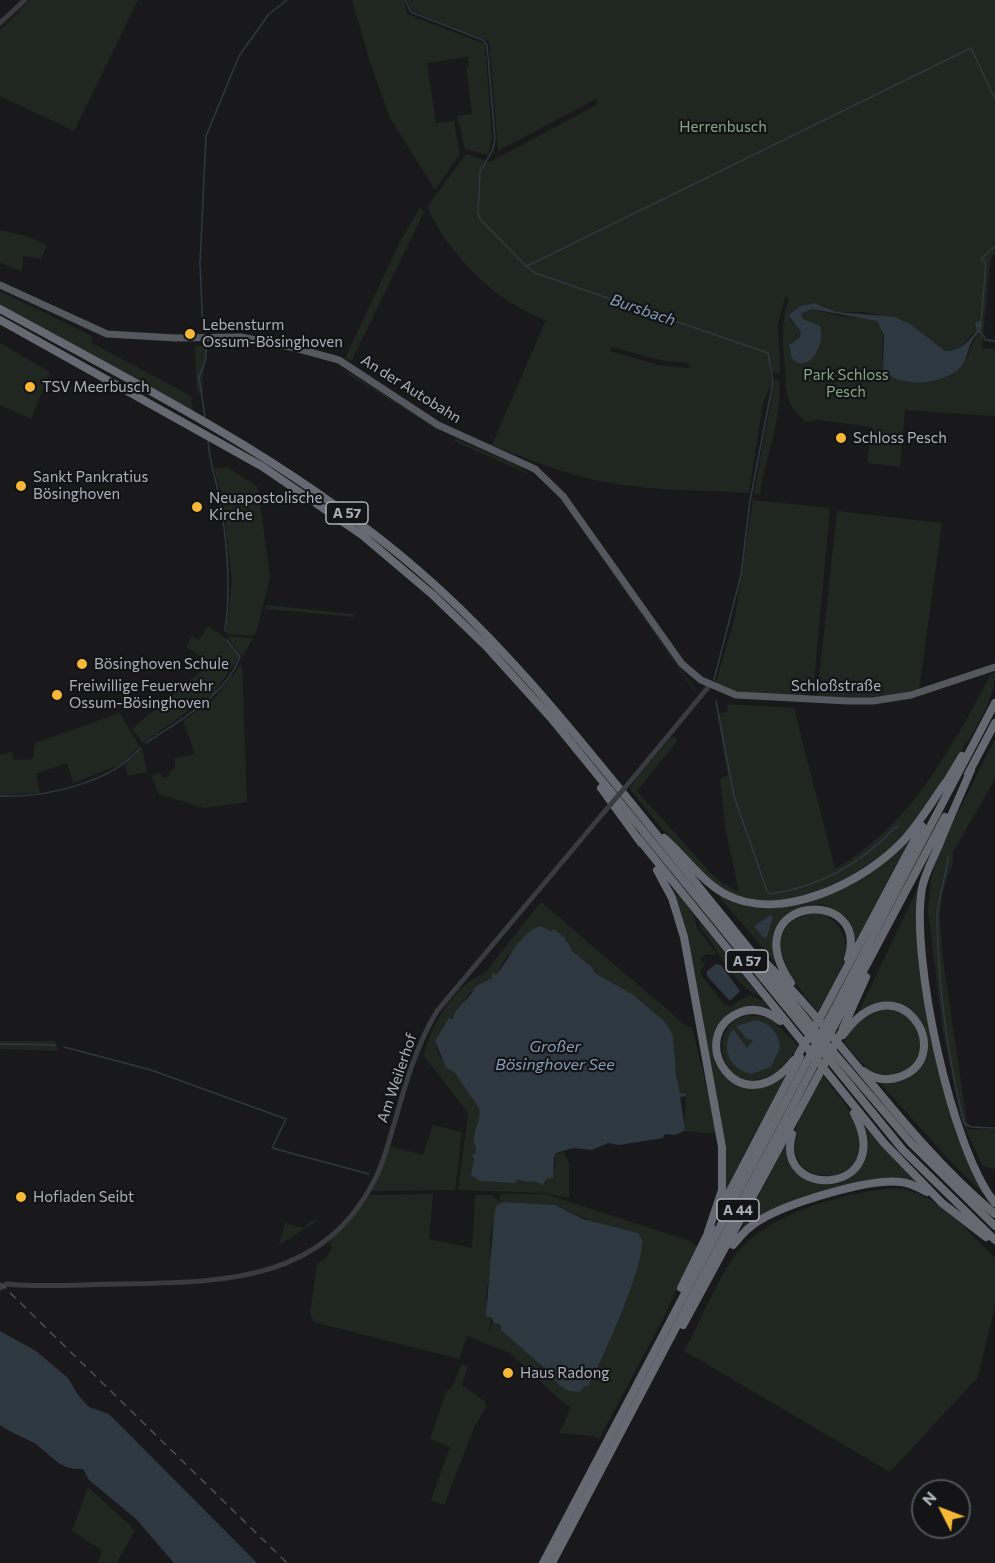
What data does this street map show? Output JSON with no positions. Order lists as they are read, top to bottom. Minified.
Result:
{"streets":{"highway":["A 57","A 44"],"main road":["An der Autobahn","Schloßstraße"],"street":["Am Weilerhof"]},"crossings":[["An der Autobahn","Schloßstraße"],["An der Autobahn","Am Weilerhof"],["Schloßstraße","Am Weilerhof"]],"water":["Bursbach","Großer Bösinghover See"],"parks":["Herrenbusch","Park Schloss Pesch"],"places":["Lebensturm Ossum-Bösinghoven","TSV Meerbusch","Schloss Pesch","Sankt Pankratius Bösinghoven","Neuapostolische Kirche","Bösinghoven Schule","Freiwillige Feuerwehr Ossum-Bösinghoven","Hofladen Seibt","Haus Radong"],"north":"top left"}
